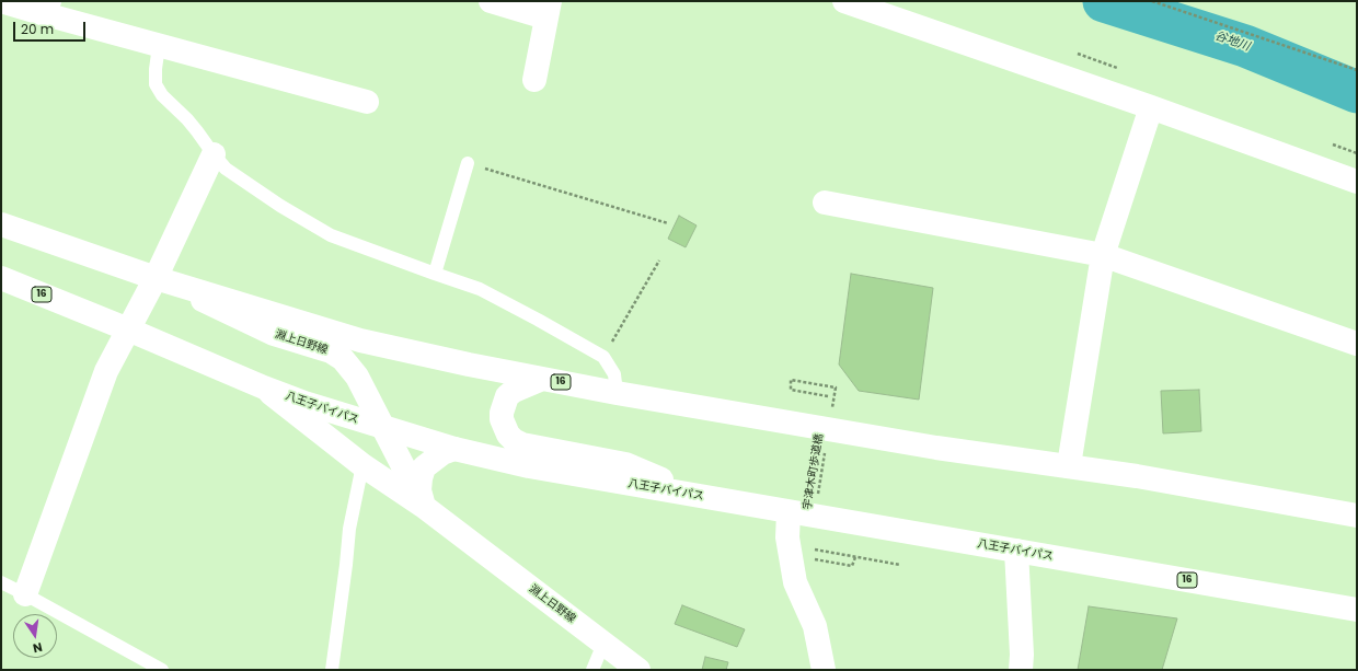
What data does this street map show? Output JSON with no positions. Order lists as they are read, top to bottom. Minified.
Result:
{"streets":{"main road":["16","淵上日野線","八王子バイパス"],"path":["宇津木町歩道橋"]},"crossings":[["16","淵上日野線"],["淵上日野線","八王子バイパス"]],"water":["谷地川"],"scale_bar":"20 m","north":"bottom"}
